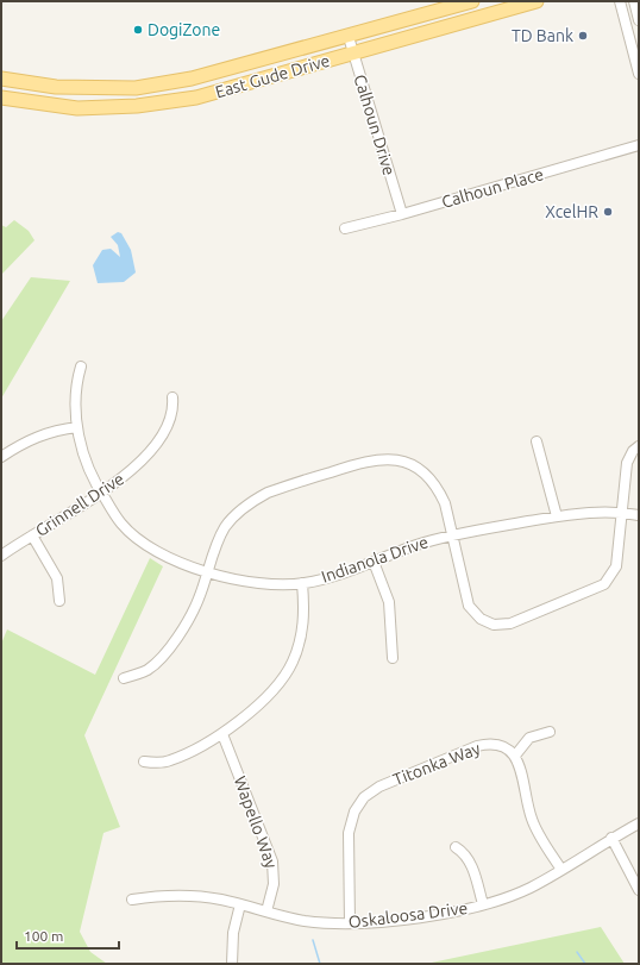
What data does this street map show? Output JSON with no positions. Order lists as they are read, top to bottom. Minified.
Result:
{"streets":{"main road":["East Gude Drive"],"street":["Calhoun Drive","Calhoun Place","Grinnell Drive","Indianola Drive","Titonka Way","Wapello Way","Oskaloosa Drive"]},"crossings":[["East Gude Drive","Calhoun Drive"],["Calhoun Drive","Calhoun Place"],["Grinnell Drive","Indianola Drive"],["Titonka Way","Oskaloosa Drive"],["Wapello Way","Oskaloosa Drive"]],"places":["DogiZone","TD Bank","XcelHR"],"scale_bar":"100 m"}
